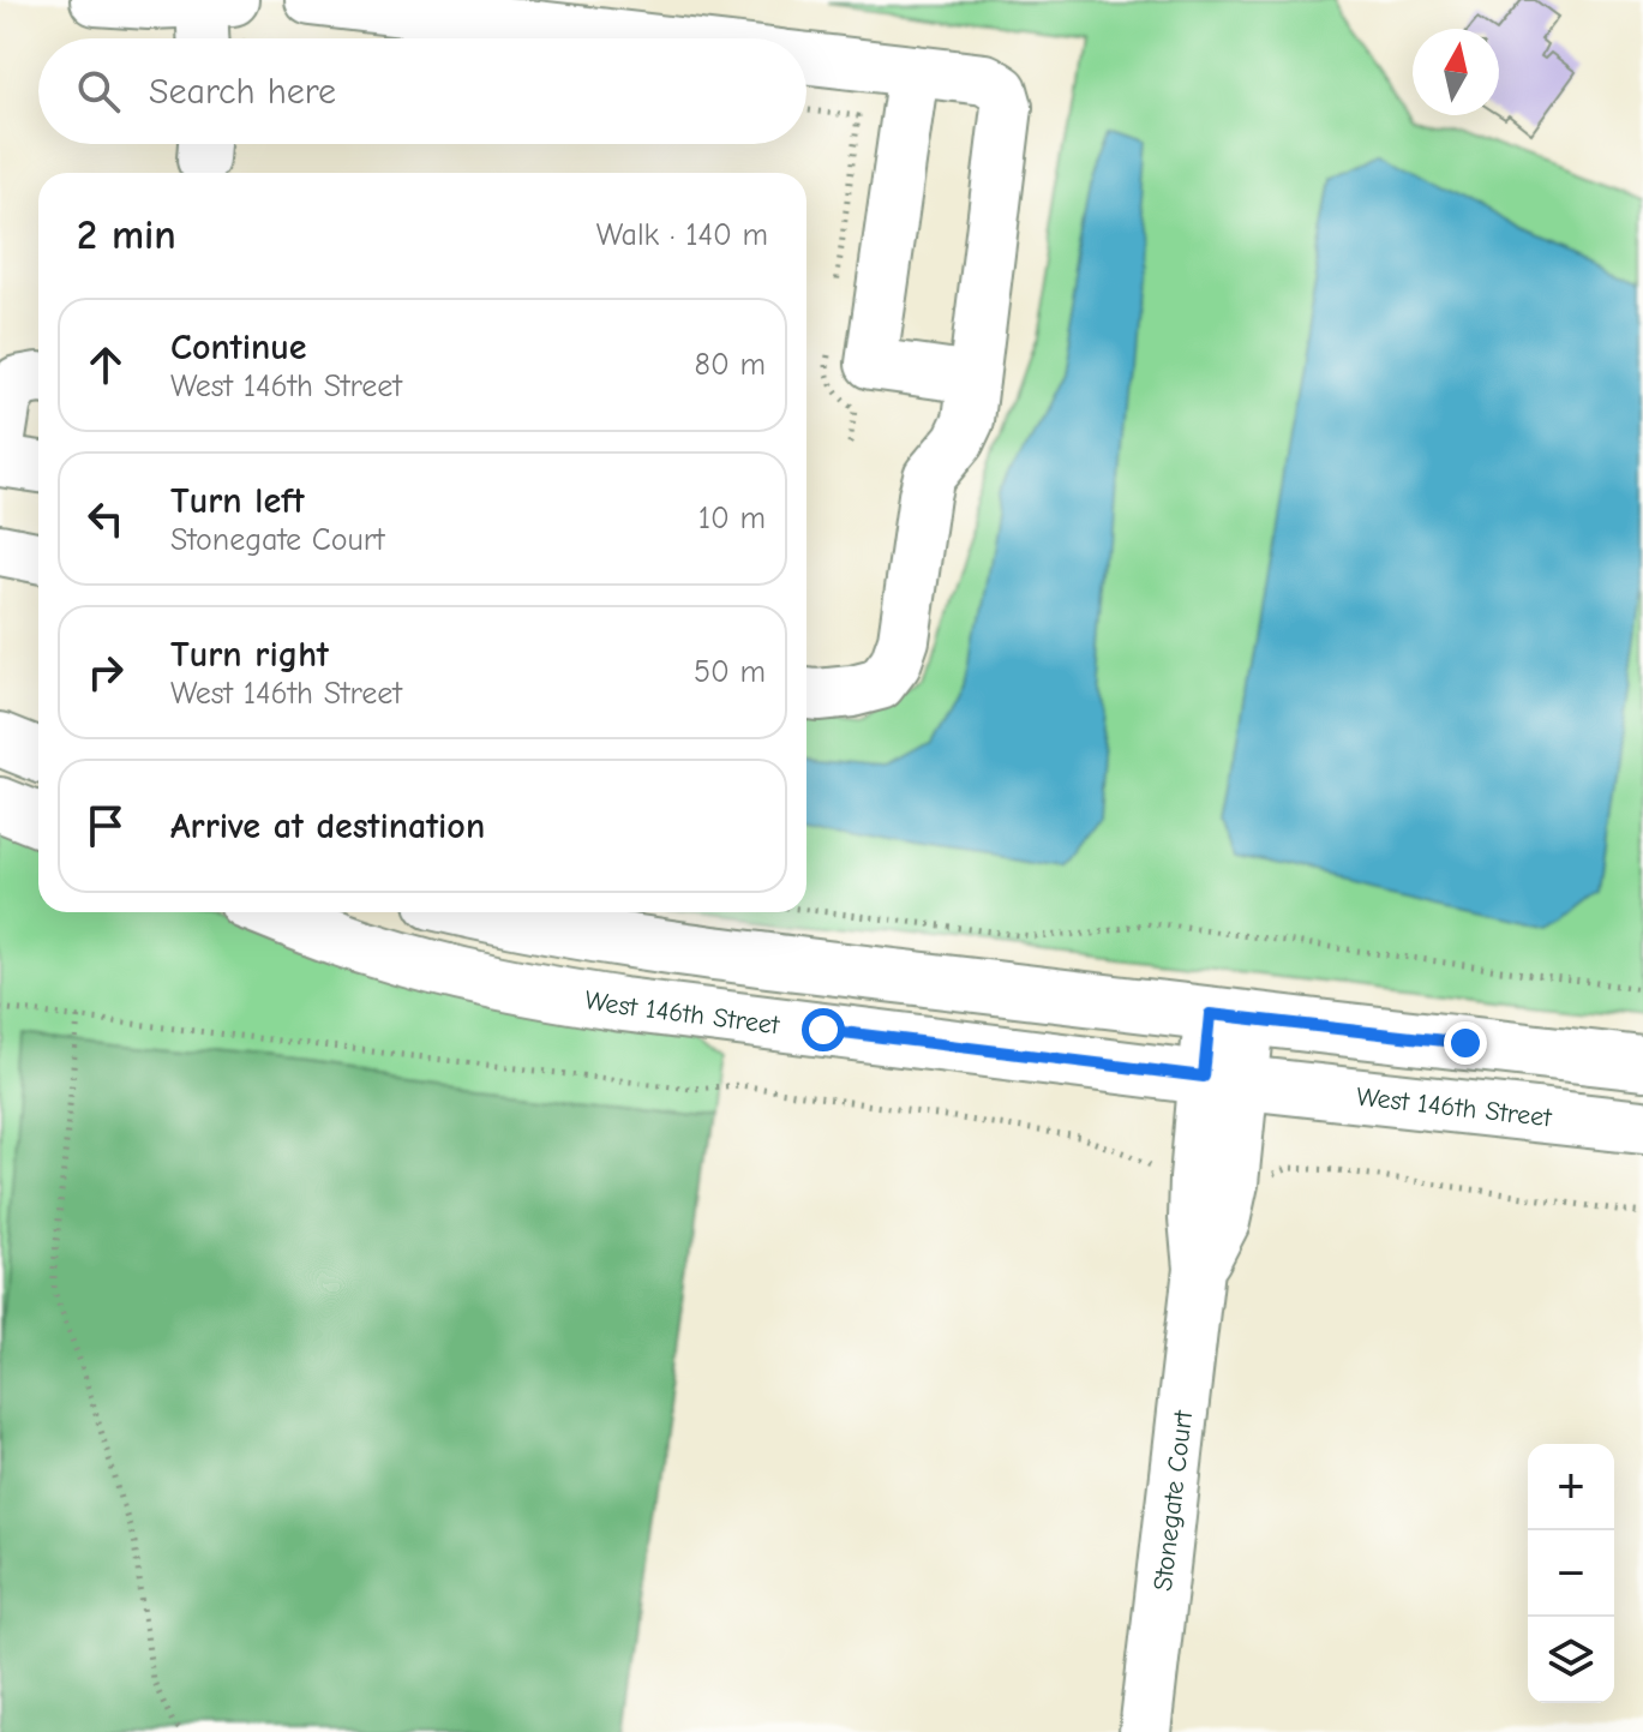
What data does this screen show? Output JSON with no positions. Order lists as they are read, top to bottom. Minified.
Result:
{"streets":{"main road":["West 146th Street"],"street":["Stonegate Court"]},"crossings":[["West 146th Street","Stonegate Court"]],"north":"top","page":{"search":"Search here","heading":["2 min","Walk · 140 m"],"list":[["Continue","West 146th Street","80 m"],["Turn left","Stonegate Court","10 m"],["Turn right","West 146th Street","50 m"],"Arrive at destination"],"map_buttons":["+","−"]}}
